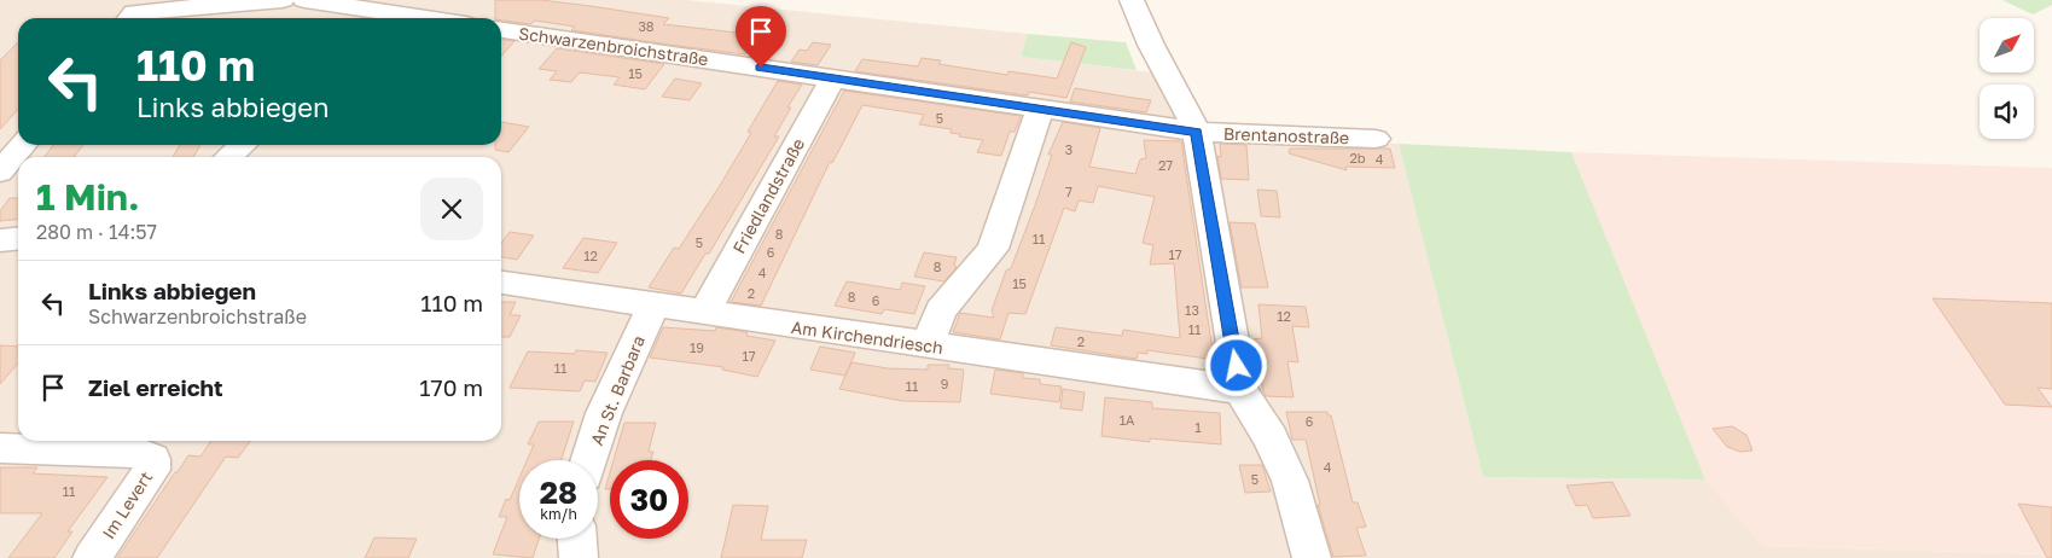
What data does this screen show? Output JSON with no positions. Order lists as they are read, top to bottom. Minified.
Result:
{"streets":{"street":["Schwarzenbroichstraße","Brentanostraße","Friedlandstraße","Am Kirchendriesch","An St. Barbara","Im Levert"]},"crossings":[["Schwarzenbroichstraße","Brentanostraße"],["Schwarzenbroichstraße","Friedlandstraße"],["Friedlandstraße","Am Kirchendriesch"],["Am Kirchendriesch","An St. Barbara"]],"house_numbers":["38","15","5","3","2b","4","27","7","8","11","5","6","17","12","8","4","15","2","8","6","13","12","11","2","19","17","11","9","11","1A","6","1","4","5","11"],"north":"top right","page":{"turn":["110 m","Links abbiegen"],"heading":["1 Min.","280 m · 14:57"],"list":[{"name":"Links abbiegen","note":"Schwarzenbroichstraße","value":"110 m"},{"name":"Ziel erreicht","value":"170 m"}],"speed":"28 km/h","limit":"30"}}
